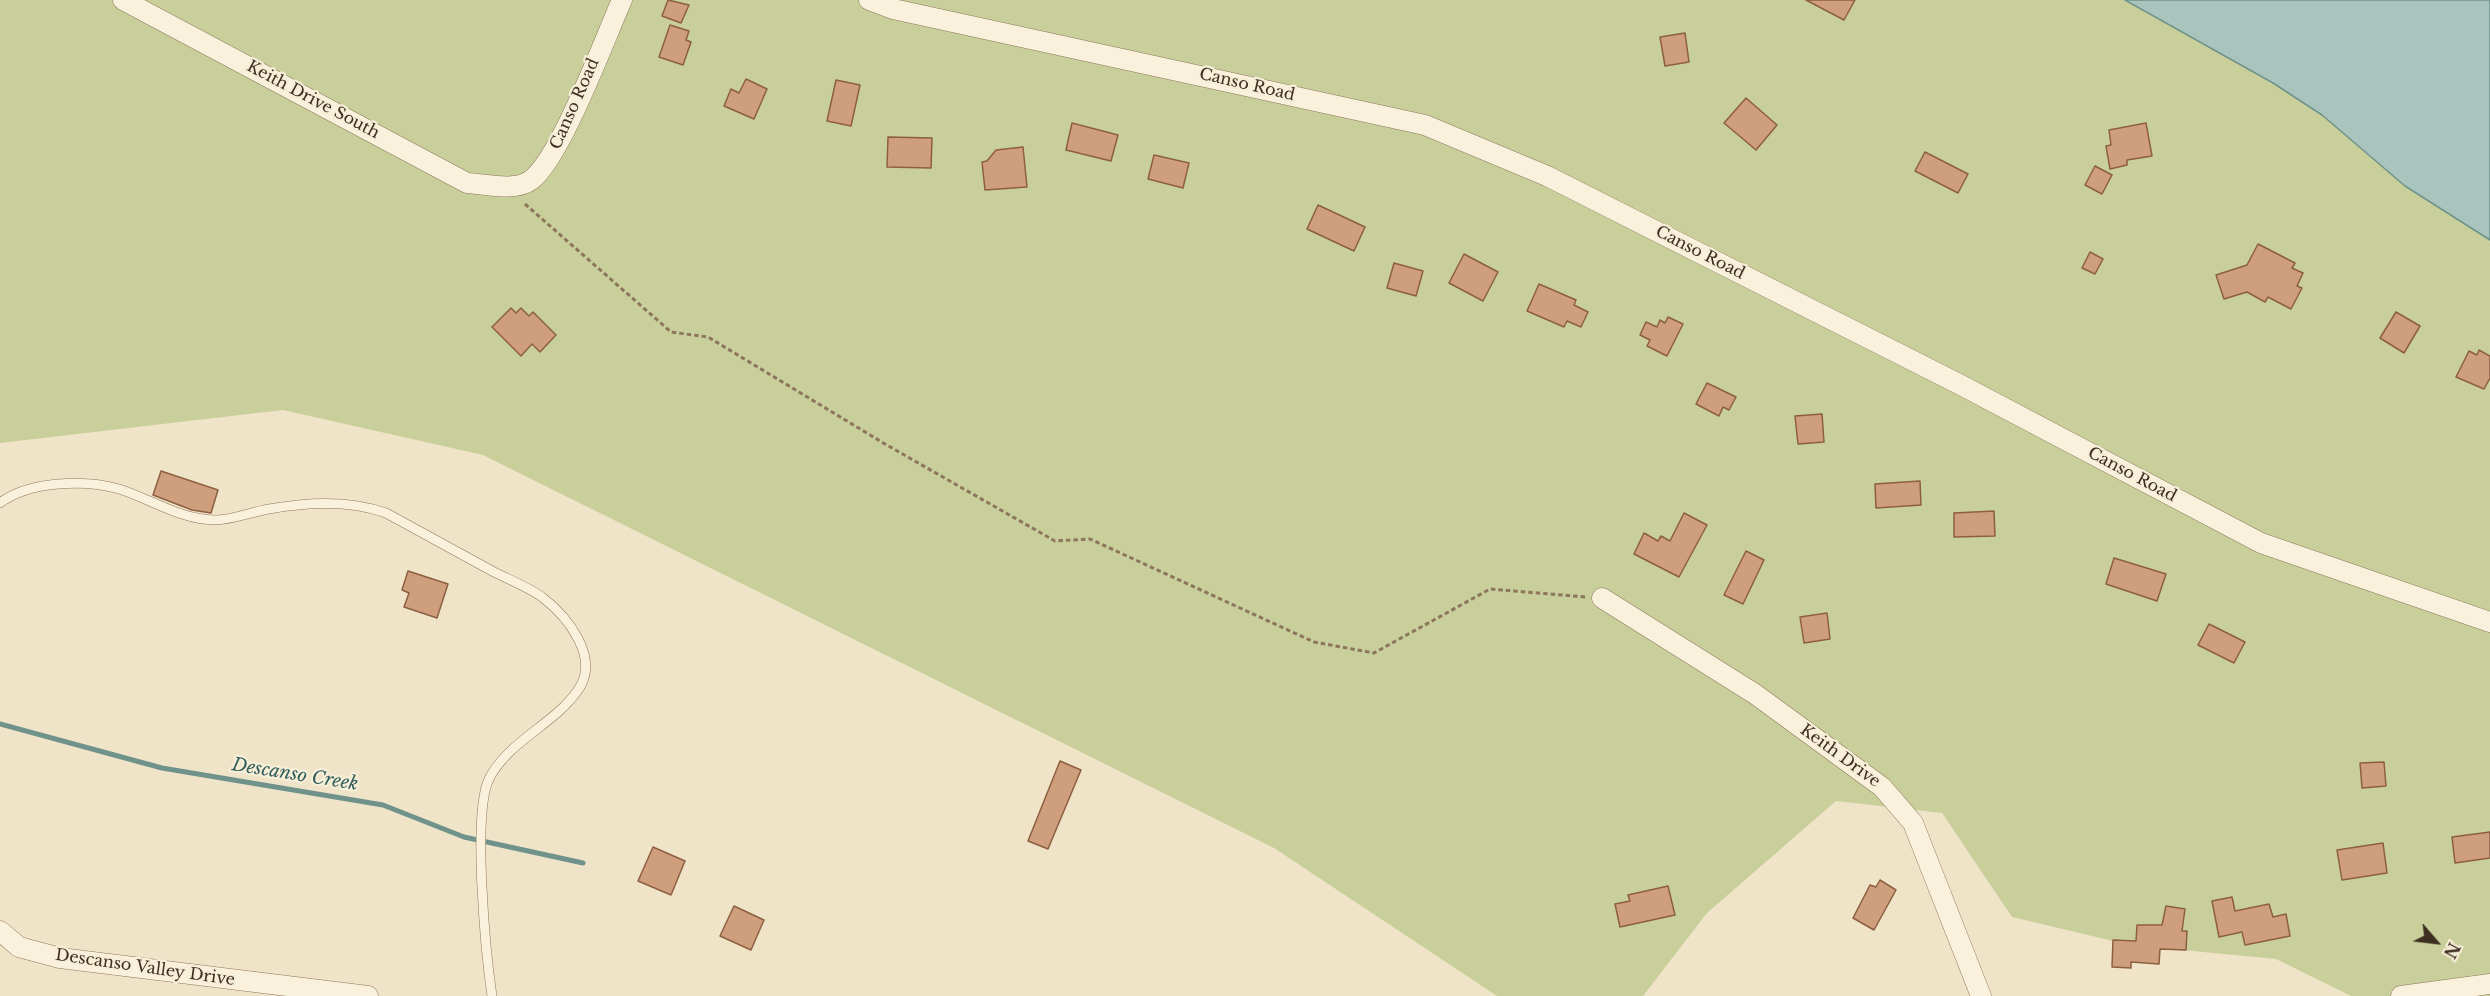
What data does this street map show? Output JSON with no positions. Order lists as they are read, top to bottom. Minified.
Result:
{"streets":{"street":["Canso Road","Keith Drive South","Keith Drive","Descanso Valley Drive"]},"crossings":[["Canso Road","Keith Drive South"]],"water":["Descanso Creek"],"north":"bottom right"}
